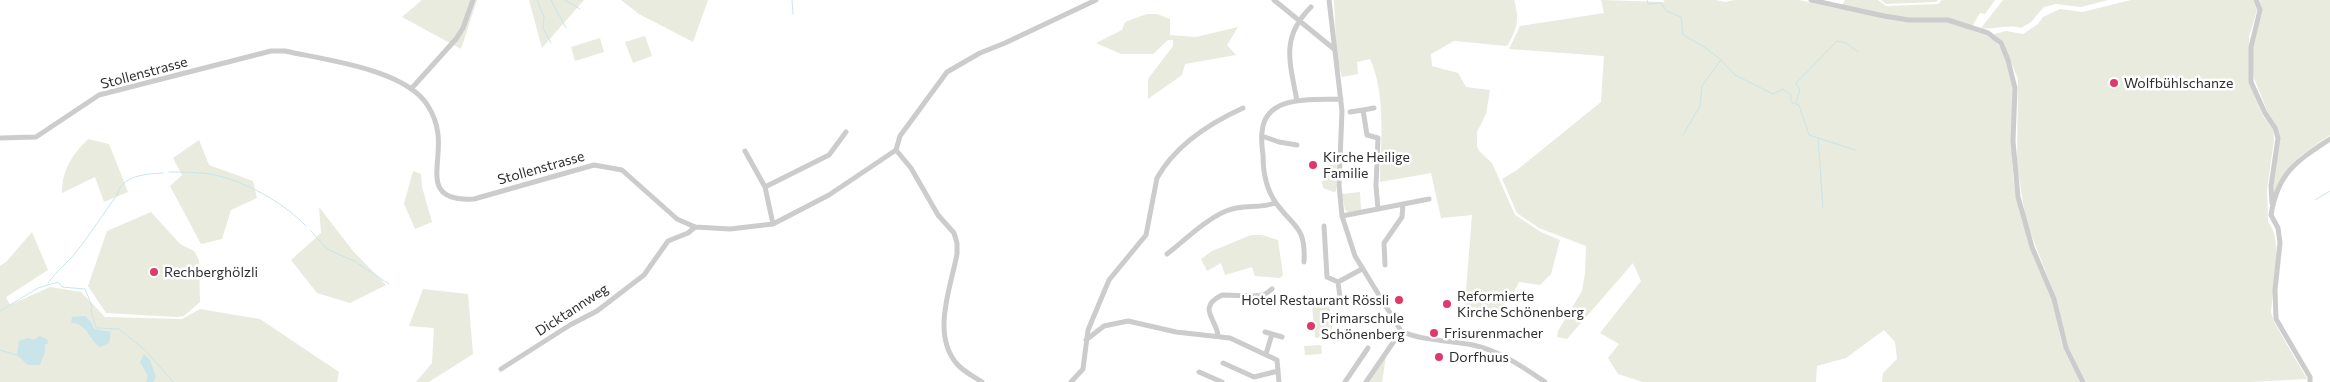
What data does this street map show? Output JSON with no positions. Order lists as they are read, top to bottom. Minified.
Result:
{"streets":{"street":["Stollenstrasse","Dicktannweg"]},"crossings":[["Stollenstrasse","Dicktannweg"]],"places":["Wolfbühlschanze","Kirche Heilige Familie","Rechberghölzli","Hotel Restaurant Rössli","Reformierte Kirche Schönenberg","Primarschule Schönenberg","Frisurenmacher","Dorfhuus"]}
